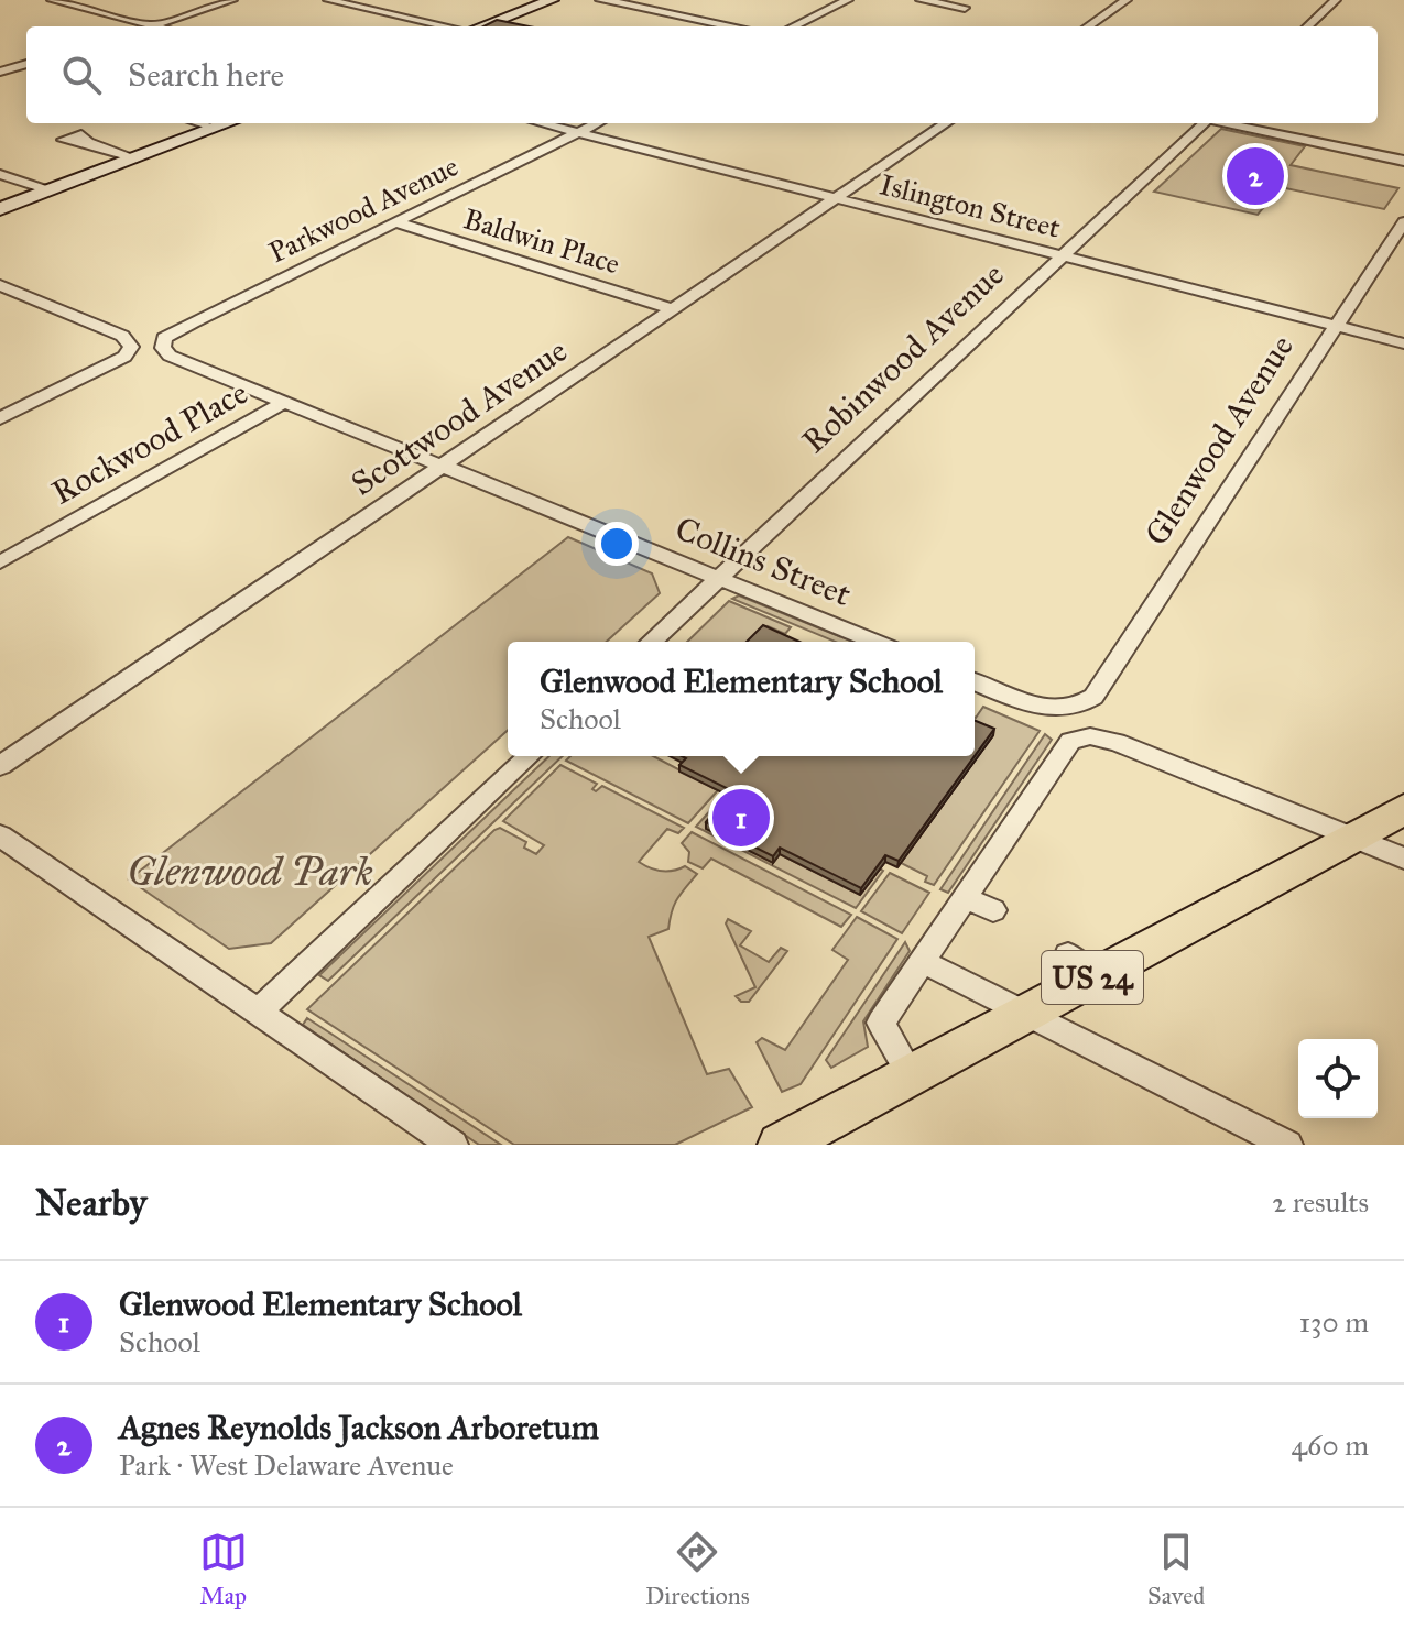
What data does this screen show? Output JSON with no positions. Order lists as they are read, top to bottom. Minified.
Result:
{"streets":{"main road":["US 24"],"street":["Islington Street","Parkwood Avenue","Baldwin Place","Robinwood Avenue","Scottwood Avenue","Glenwood Avenue","Rockwood Place","Collins Street"]},"crossings":[["Islington Street","Parkwood Avenue"],["Islington Street","Robinwood Avenue"],["Islington Street","Scottwood Avenue"],["Islington Street","Glenwood Avenue"],["Parkwood Avenue","Baldwin Place"],["Parkwood Avenue","Collins Street"],["Baldwin Place","Scottwood Avenue"],["Robinwood Avenue","Collins Street"],["Scottwood Avenue","Collins Street"],["Rockwood Place","Collins Street"]],"parks":["Glenwood Park"],"page":{"search":"Search here","pins":["2","1"],"popup":["Glenwood Elementary School","School"],"heading":["Nearby","2 results"],"list":[{"mark":"1","name":"Glenwood Elementary School","note":"School","value":"130 m"},{"mark":"2","name":"Agnes Reynolds Jackson Arboretum","note":"Park · West Delaware Avenue","value":"460 m"}],"nav":["Map","Directions","Saved"]}}
